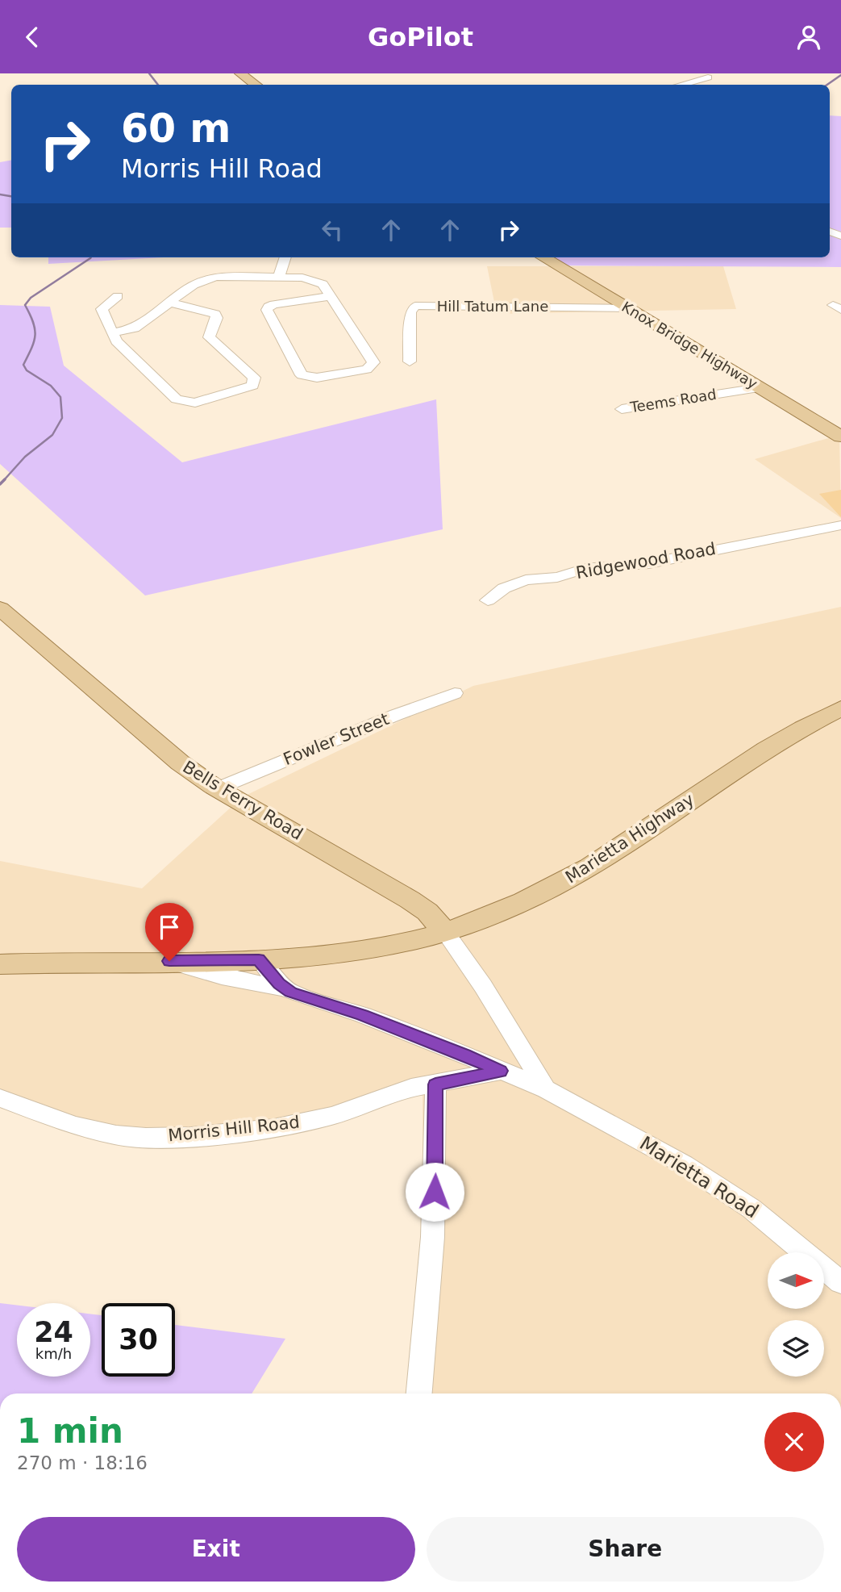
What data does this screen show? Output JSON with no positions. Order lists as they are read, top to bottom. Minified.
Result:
{"streets":{"main road":["Knox Bridge Highway","Bells Ferry Road","Marietta Highway"],"street":["Hill Tatum Lane","Teems Road","Ridgewood Road","Fowler Street","Morris Hill Road","Marietta Road"]},"crossings":[["Hill Tatum Lane","Knox Bridge Highway"],["Knox Bridge Highway","Teems Road"],["Fowler Street","Bells Ferry Road"],["Bells Ferry Road","Marietta Highway"],["Marietta Highway","Marietta Road"],["Morris Hill Road","Marietta Road"]],"north":"right","page":{"header":"GoPilot","turn":["60 m","Morris Hill Road"],"speed":"24 km/h","limit":"30","heading":["1 min","270 m · 18:16"],"buttons":["Exit","Share"]}}
